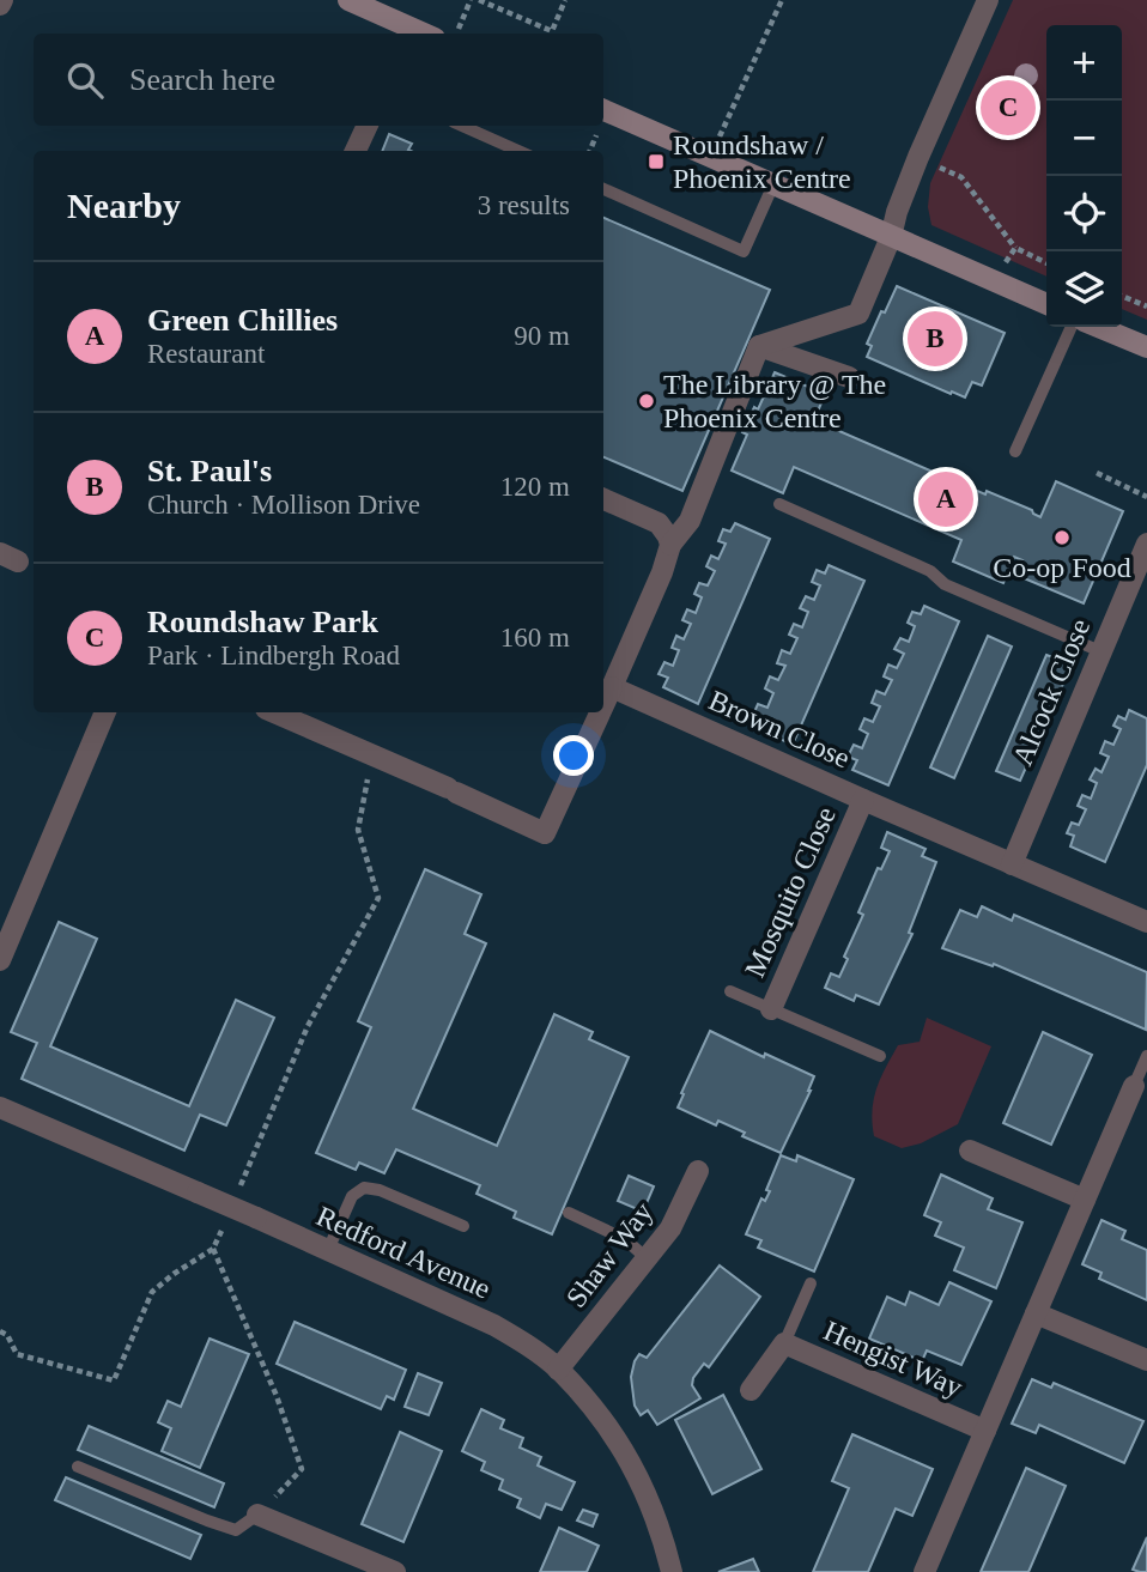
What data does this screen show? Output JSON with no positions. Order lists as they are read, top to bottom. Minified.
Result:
{"streets":{"street":["Alcock Close","Brown Close","Mosquito Close","Redford Avenue","Shaw Way","Hengist Way"]},"crossings":[["Alcock Close","Brown Close"],["Brown Close","Mosquito Close"],["Redford Avenue","Shaw Way"]],"places":{"transit":["Roundshaw / Phoenix Centre"],"other":["The Library @ The Phoenix Centre","Co-op Food"]},"page":{"map_buttons":["+","−"],"search":"Search here","pins":["C","B","A"],"heading":["Nearby","3 results"],"list":[{"mark":"A","name":"Green Chillies","note":"Restaurant","value":"90 m"},{"mark":"B","name":"St. Paul's","note":"Church · Mollison Drive","value":"120 m"},{"mark":"C","name":"Roundshaw Park","note":"Park · Lindbergh Road","value":"160 m"}]}}
